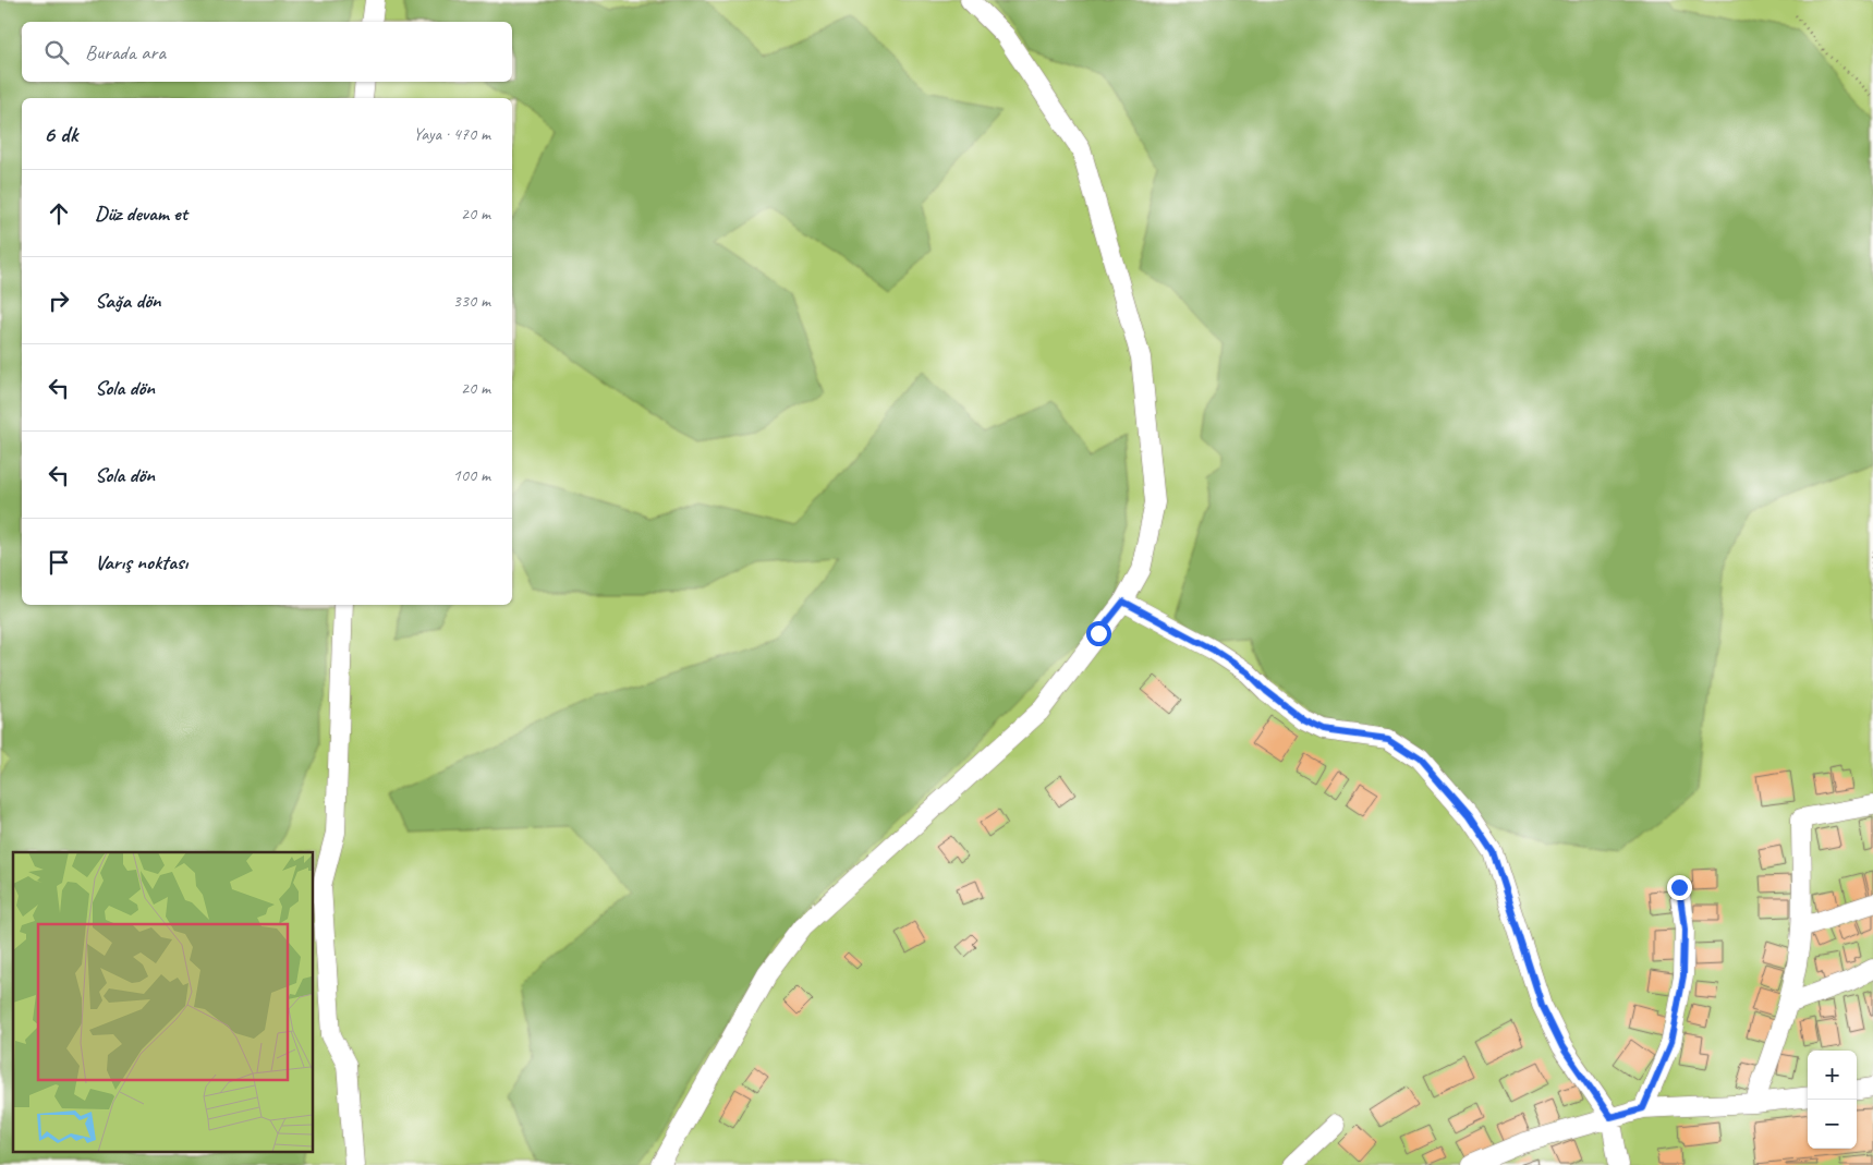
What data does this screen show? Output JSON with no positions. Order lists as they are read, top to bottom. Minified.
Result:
{"page":{"search":"Burada ara","heading":["6 dk","Yaya · 470 m"],"list":[["Düz devam et","20 m"],["Sağa dön","330 m"],["Sola dön","20 m"],["Sola dön","100 m"],"Varış noktası"],"map_buttons":["+","−"]}}
